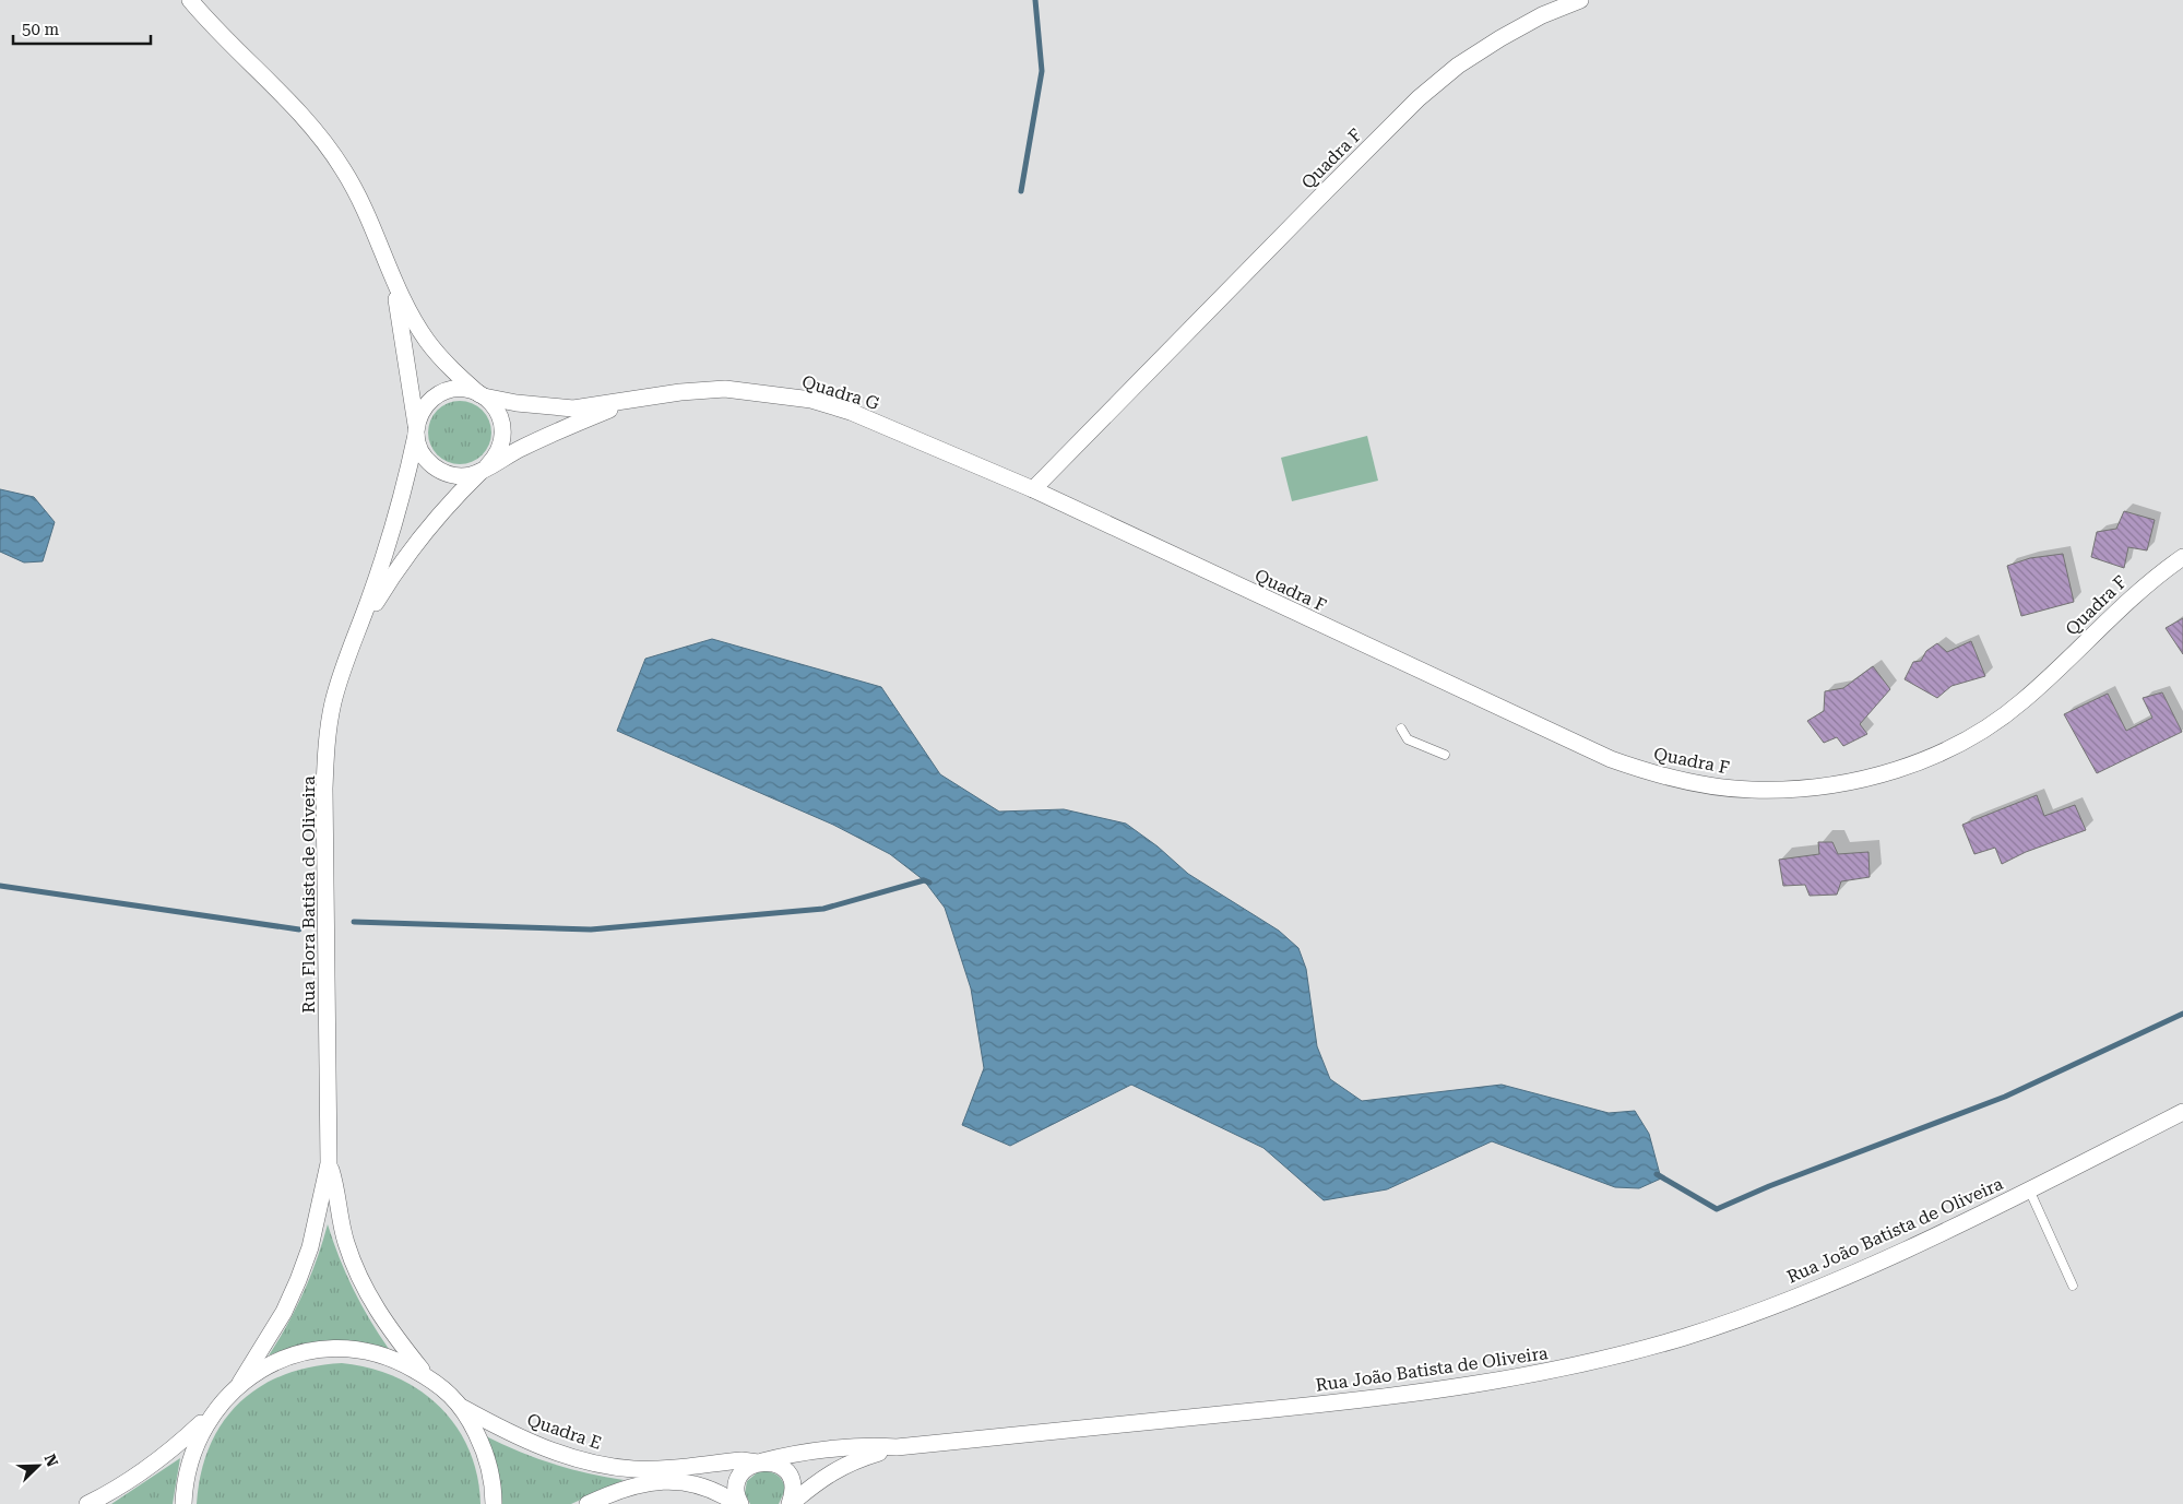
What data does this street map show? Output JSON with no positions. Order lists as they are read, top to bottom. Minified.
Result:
{"streets":{"street":["Quadra F","Quadra G","Rua Flora Batista de Oliveira","Rua João Batista de Oliveira","Quadra E"]},"crossings":[["Quadra F","Quadra G"],["Quadra G","Rua Flora Batista de Oliveira"],["Rua João Batista de Oliveira","Quadra E"]],"scale_bar":"50 m","north":"top right"}
